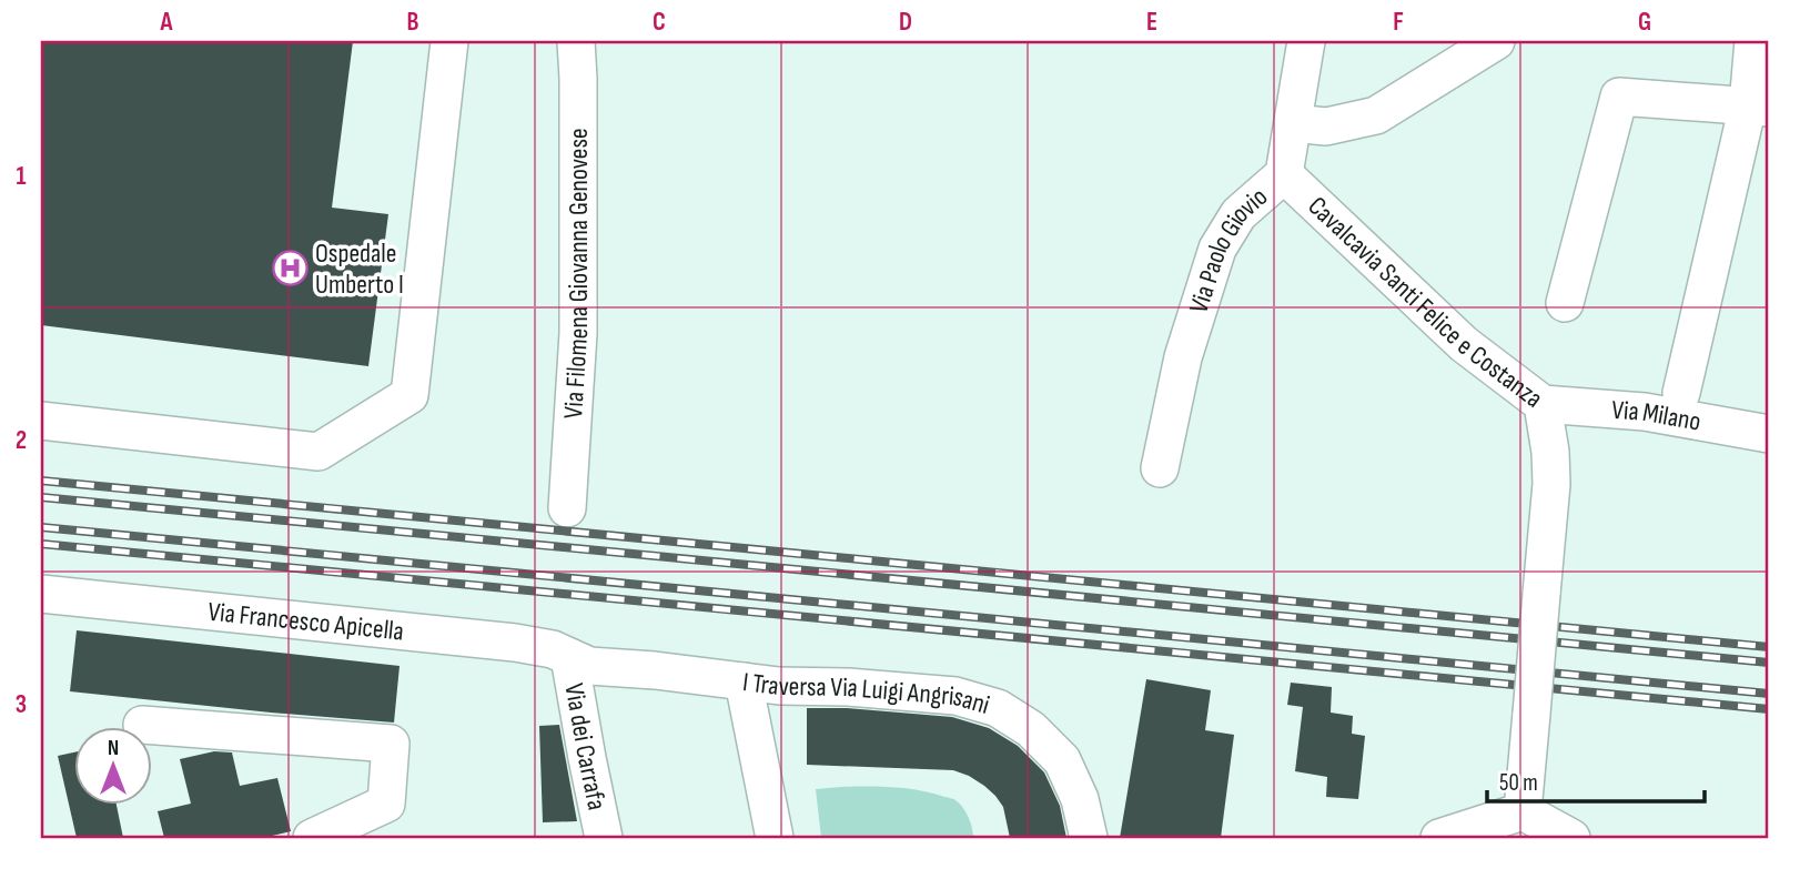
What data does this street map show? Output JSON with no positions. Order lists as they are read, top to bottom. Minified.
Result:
{"streets":{"street":["Via Paolo Giovio","Via Filomena Giovanna Genovese","Cavalcavia Santi Felice e Costanza","Via Milano","Via Francesco Apicella","I Traversa Via Luigi Angrisani","Via dei Carrafa"]},"crossings":[["Via Paolo Giovio","Cavalcavia Santi Felice e Costanza"],["Cavalcavia Santi Felice e Costanza","Via Milano"],["Via Francesco Apicella","I Traversa Via Luigi Angrisani"],["Via Francesco Apicella","Via dei Carrafa"],["I Traversa Via Luigi Angrisani","Via dei Carrafa"]],"places":{"hospital":["Ospedale Umberto I"]},"scale_bar":"50 m","north":"top","grid":{"columns":["A","B","C","D","E","F","G"],"rows":["1","2","3"]}}
